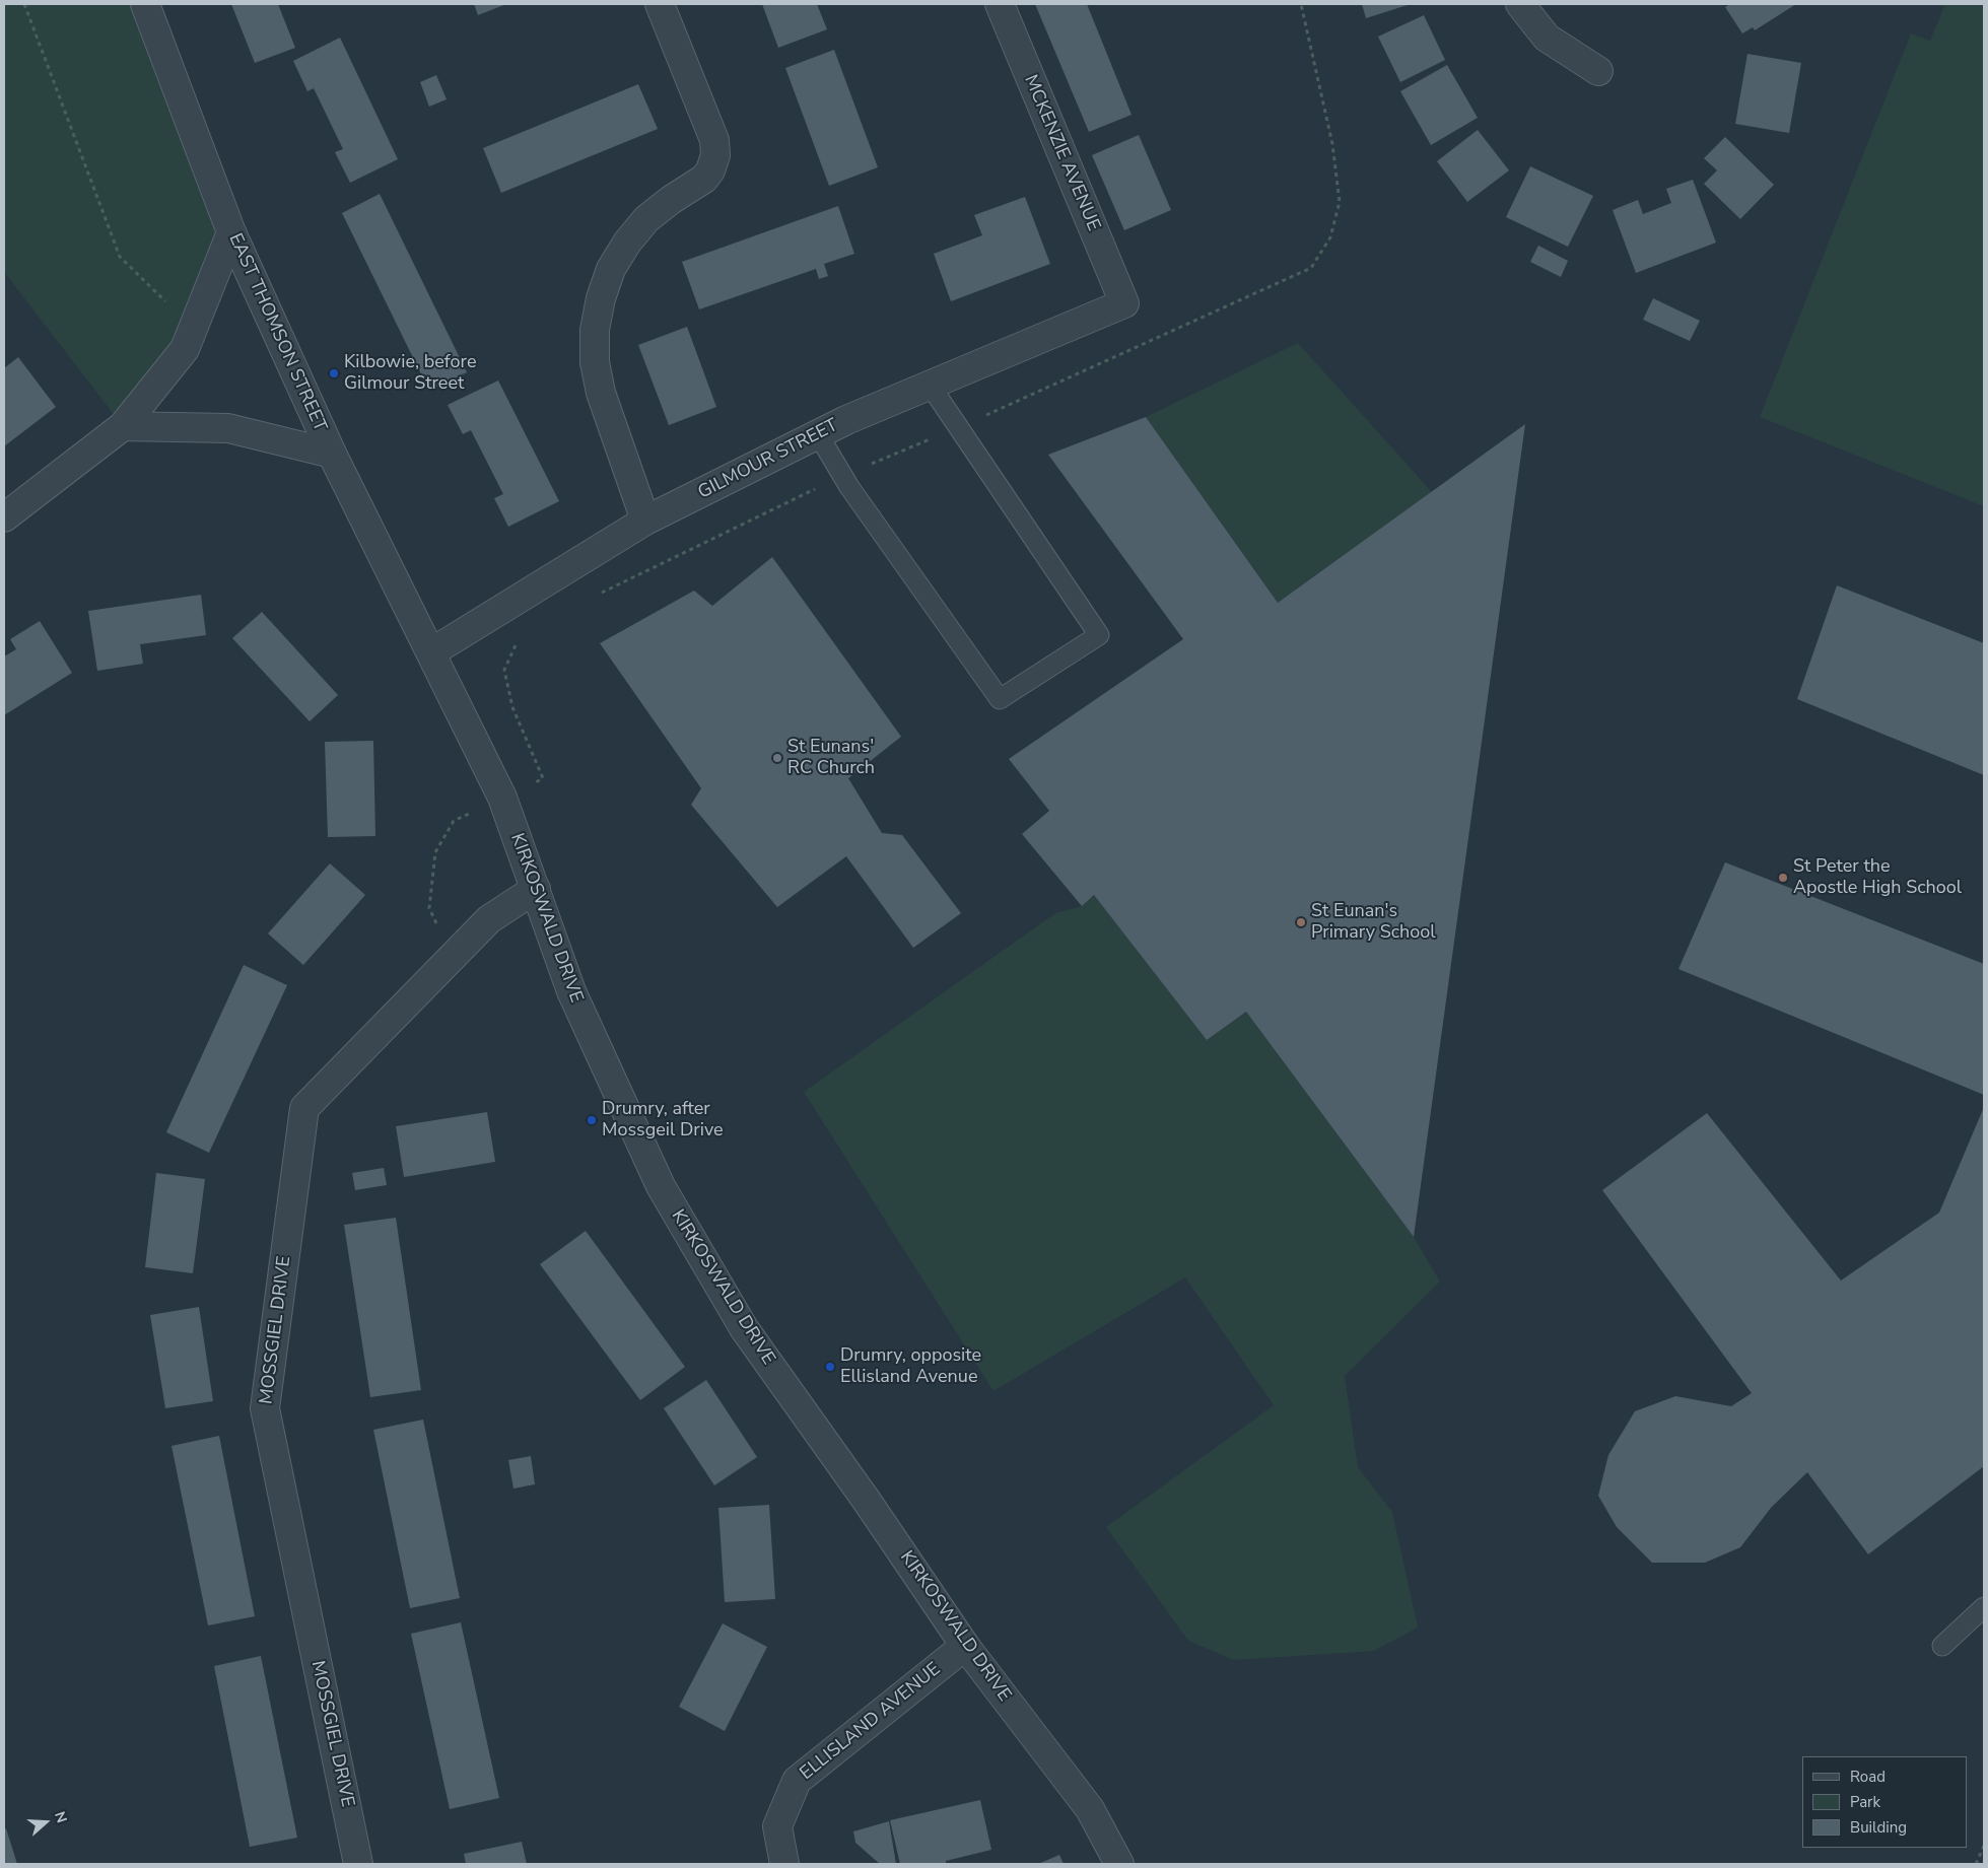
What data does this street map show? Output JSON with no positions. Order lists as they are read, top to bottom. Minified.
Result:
{"streets":{"street":["MCKENZIE AVENUE","EAST THOMSON STREET","GILMOUR STREET","KIRKOSWALD DRIVE","MOSSGIEL DRIVE","ELLISLAND AVENUE"]},"crossings":[["MCKENZIE AVENUE","GILMOUR STREET"],["EAST THOMSON STREET","GILMOUR STREET"],["EAST THOMSON STREET","KIRKOSWALD DRIVE"],["GILMOUR STREET","KIRKOSWALD DRIVE"],["KIRKOSWALD DRIVE","MOSSGIEL DRIVE"],["KIRKOSWALD DRIVE","ELLISLAND AVENUE"]],"places":["Kilbowie, before Gilmour Street","St Eunans' RC Church","St Peter the Apostle High School","St Eunan's Primary School","Drumry, after Mossgeil Drive","Drumry, opposite Ellisland Avenue"],"legend":["Road","Park","Building"],"north":"right"}
